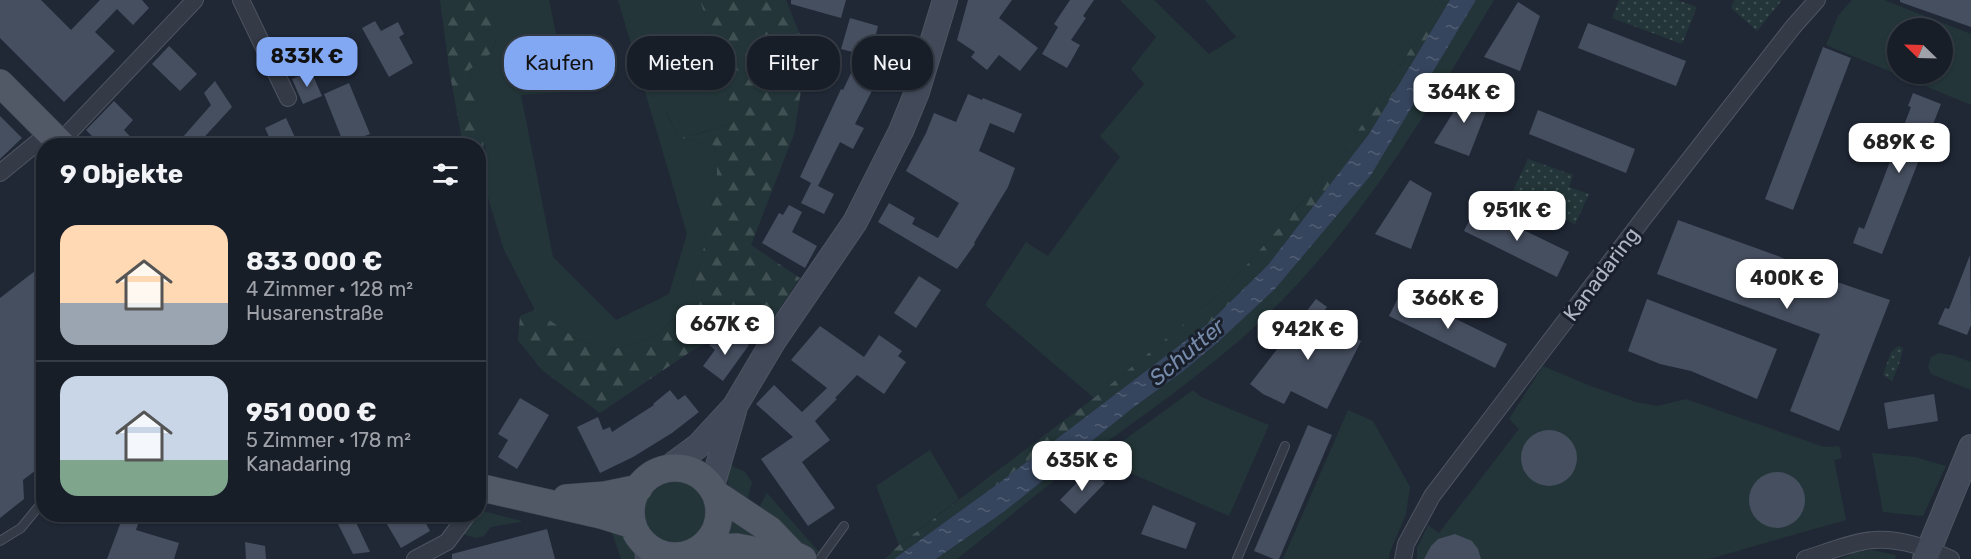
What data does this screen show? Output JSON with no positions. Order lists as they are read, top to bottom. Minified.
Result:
{"streets":{"street":["Kanadaring"]},"water":["Schutter"],"north":"top left","page":{"chip":["Kaufen","Mieten","Filter","Neu"],"price":["833K €","364K €","689K €","951K €","400K €","366K €","667K €","942K €","635K €"],"heading":"9 Objekte","list":[{"name":"833 000 €","note":"4 Zimmer · 128 m² · Husarenstraße"},{"name":"951 000 €","note":"5 Zimmer · 178 m² · Kanadaring"}]}}
